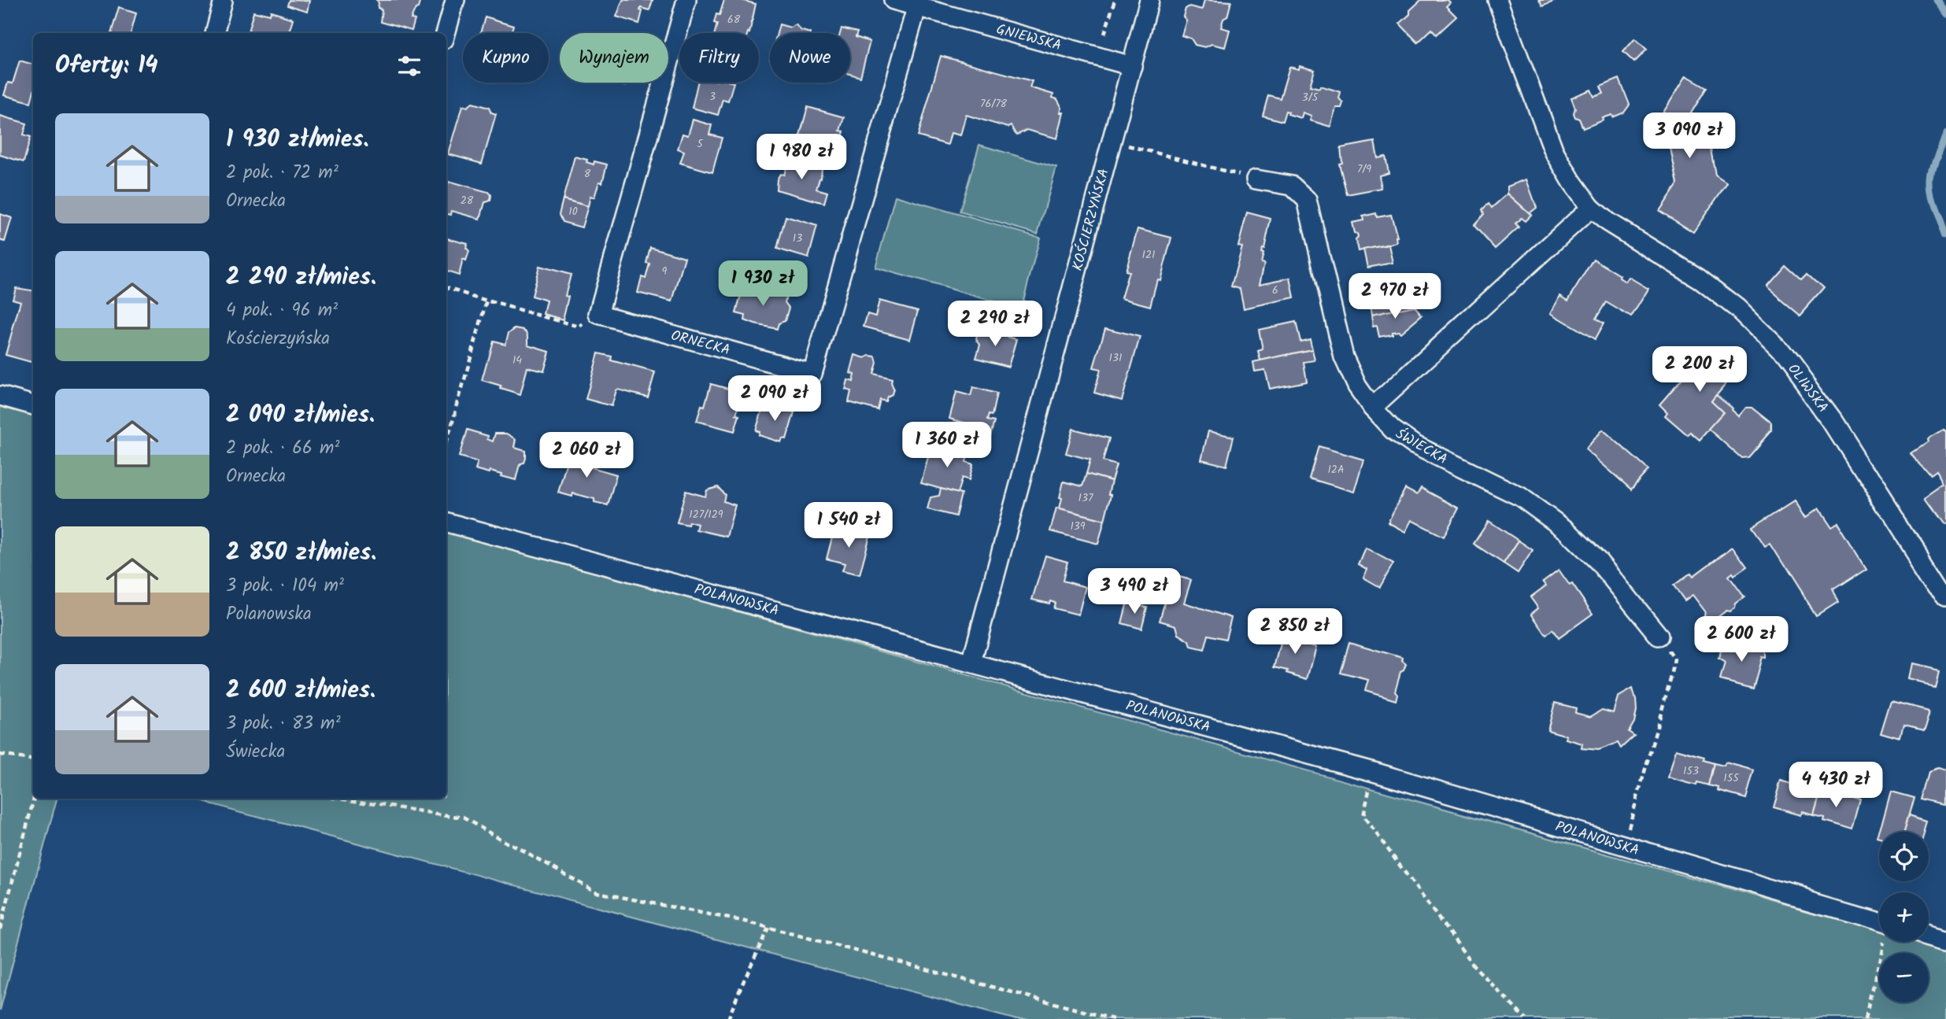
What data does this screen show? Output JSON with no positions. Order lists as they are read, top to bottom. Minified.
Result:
{"streets":{"street":["GNIEWSKA","KOŚCIERZYŃSKA","ORNECKA","OLIWSKA","ŚWIECKA","POLANOWSKA"]},"crossings":[["GNIEWSKA","KOŚCIERZYŃSKA"],["GNIEWSKA","ORNECKA"],["KOŚCIERZYŃSKA","POLANOWSKA"]],"house_numbers":["68","3","3/5","76/78","5","7/9","8","28","10","13","121","9","6","131","14","12A","137","127/129","139","153","155"],"page":{"chip":["Kupno","Wynajem","Filtry","Nowe"],"heading":"Oferty: 14","list":[{"name":"1 930 zł/mies.","note":"2 pok. · 72 m² · Ornecka"},{"name":"2 290 zł/mies.","note":"4 pok. · 96 m² · Kościerzyńska"},{"name":"2 090 zł/mies.","note":"2 pok. · 66 m² · Ornecka"},{"name":"2 850 zł/mies.","note":"3 pok. · 104 m² · Polanowska"},{"name":"2 600 zł/mies.","note":"3 pok. · 83 m² · Świecka"}],"price":["3 090 zł","1 980 zł","1 930 zł","2 970 zł","2 290 zł","2 200 zł","2 090 zł","1 360 zł","2 060 zł","1 540 zł","3 490 zł","2 850 zł","2 600 zł","4 430 zł"],"map_buttons":["+","−"]}}
